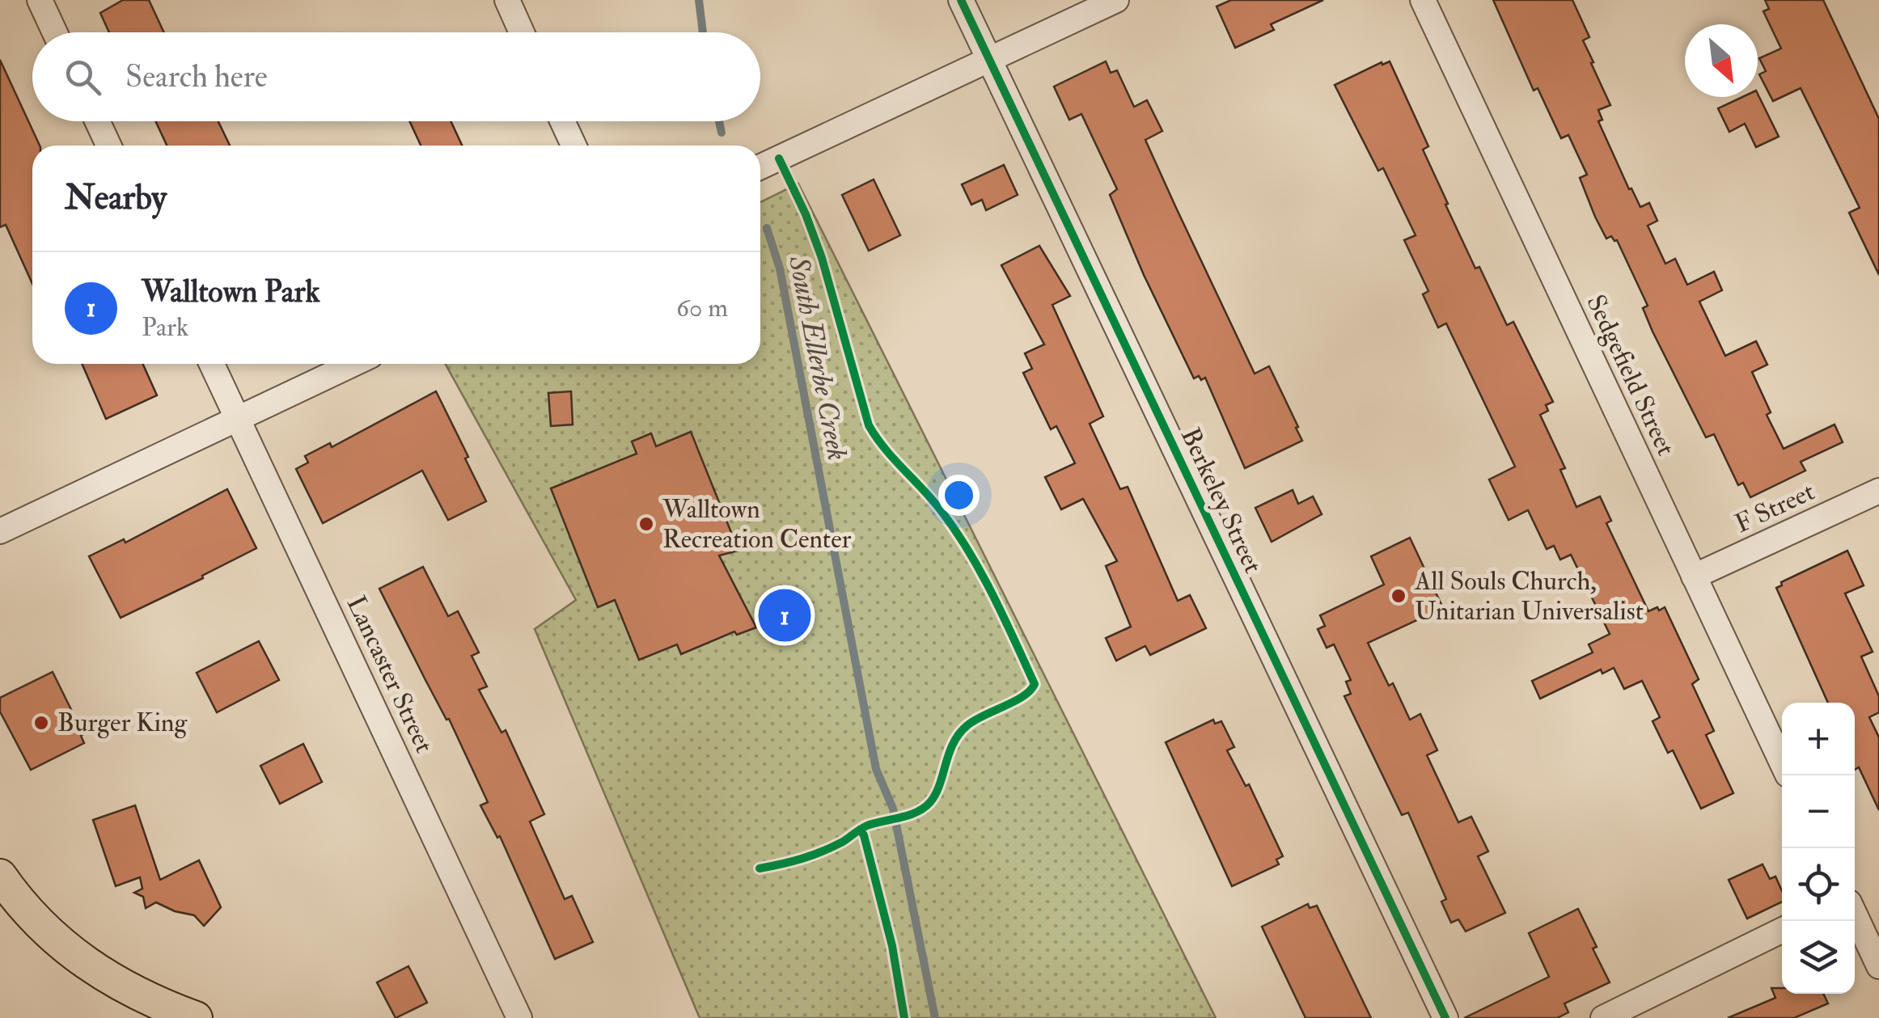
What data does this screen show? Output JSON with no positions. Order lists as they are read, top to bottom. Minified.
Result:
{"streets":{"street":["Sedgefield Street","Berkeley Street","F Street","Lancaster Street"]},"crossings":[["Sedgefield Street","F Street"]],"water":["South Ellerbe Creek"],"places":["Walltown Recreation Center","All Souls Church, Unitarian Universalist","Burger King"],"north":"bottom right","page":{"search":"Search here","heading":"Nearby","list":[{"mark":"1","name":"Walltown Park","note":"Park","value":"60 m"}],"pins":"1","map_buttons":["+","−"]}}
